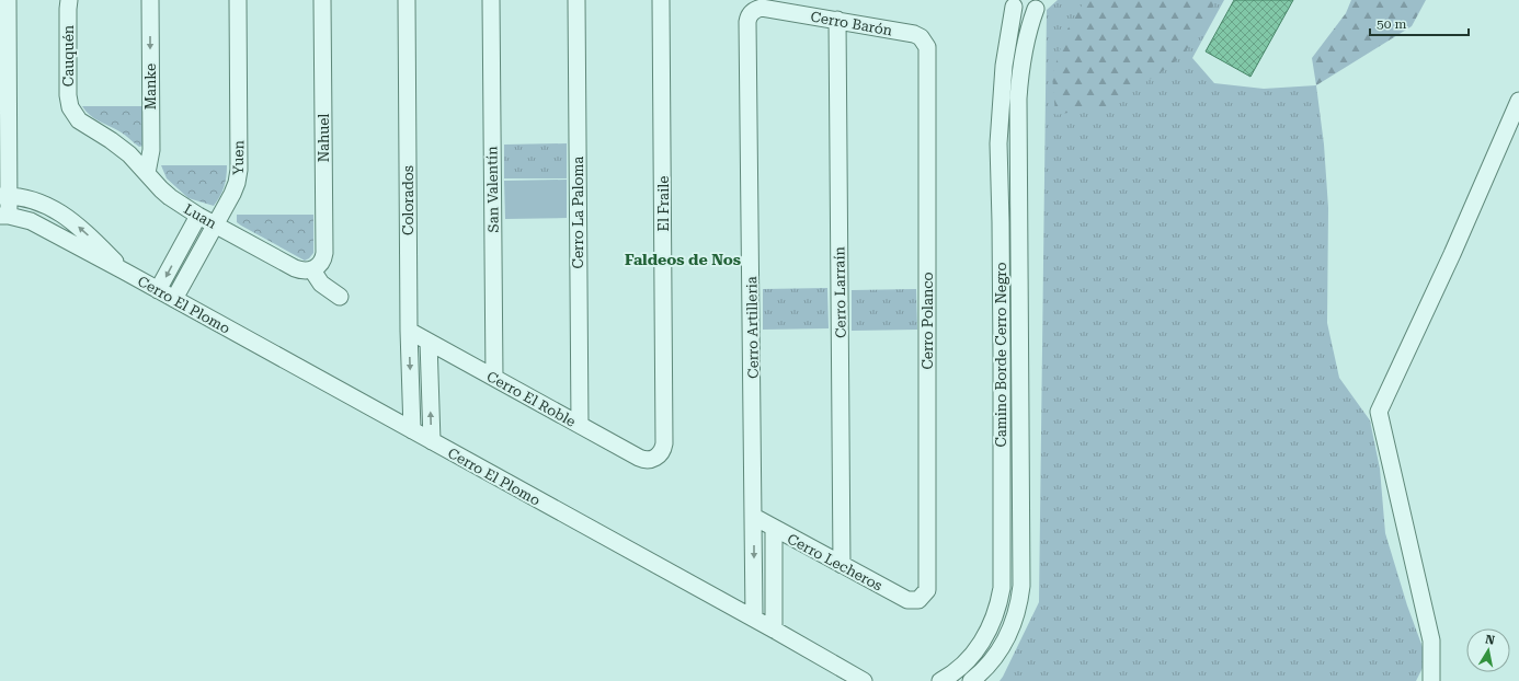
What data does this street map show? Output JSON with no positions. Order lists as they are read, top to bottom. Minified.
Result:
{"streets":{"street":["Cerro Barón","Cauquén","Manke","Nahuel","Yuen","San Valentín","Colorados","El Fraile","Cerro La Paloma","Luan","Cerro Larraín","Cerro El Plomo","Cerro Polanco","Cerro Artilleria","Camino Borde Cerro Negro","Cerro El Roble","Cerro Lecheros"]},"crossings":[["Cerro Barón","Cerro Larraín"],["Cerro Barón","Cerro Polanco"],["Cerro Barón","Cerro Artilleria"],["Cauquén","Luan"],["Manke","Luan"],["Nahuel","Luan"],["Yuen","Luan"],["Yuen","Cerro El Plomo"],["San Valentín","Cerro El Roble"],["Colorados","Cerro El Plomo"],["Colorados","Cerro El Roble"],["El Fraile","Cerro El Roble"],["Cerro La Paloma","Cerro El Roble"],["Cerro Larraín","Cerro Lecheros"],["Cerro El Plomo","Cerro Artilleria"],["Cerro Polanco","Cerro Lecheros"],["Cerro Artilleria","Cerro Lecheros"]],"districts":["Faldeos de Nos"],"scale_bar":"50 m","north":"top"}
